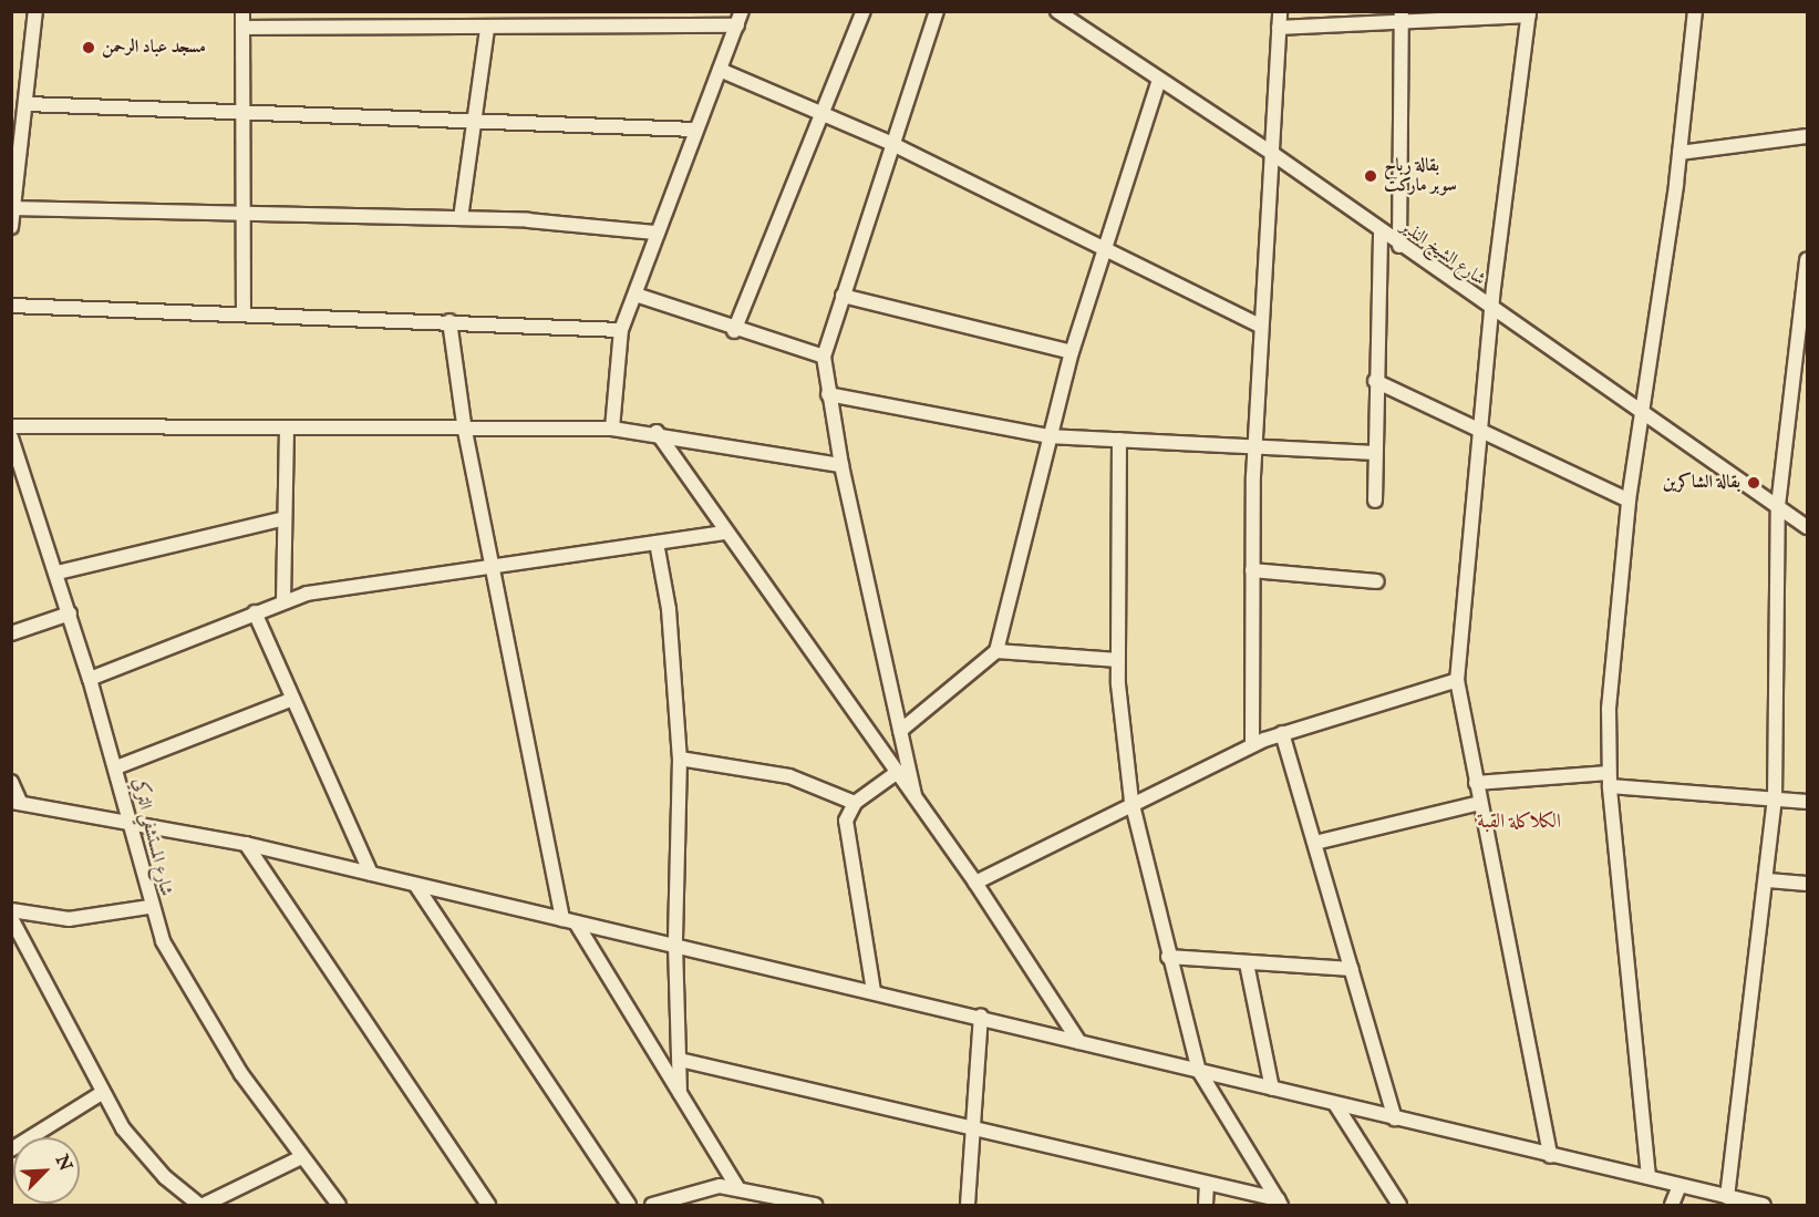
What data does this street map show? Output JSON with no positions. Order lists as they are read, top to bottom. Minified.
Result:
{"streets":{"street":["شارع الشيخ النذير","شارع المستشفي التركي"]},"districts":["الكلاكلة القبة"],"places":["مسجد عباد الرحمن","بقالة رباح سوبر ماركت","بقالة الشاكرين"],"north":"top right"}
